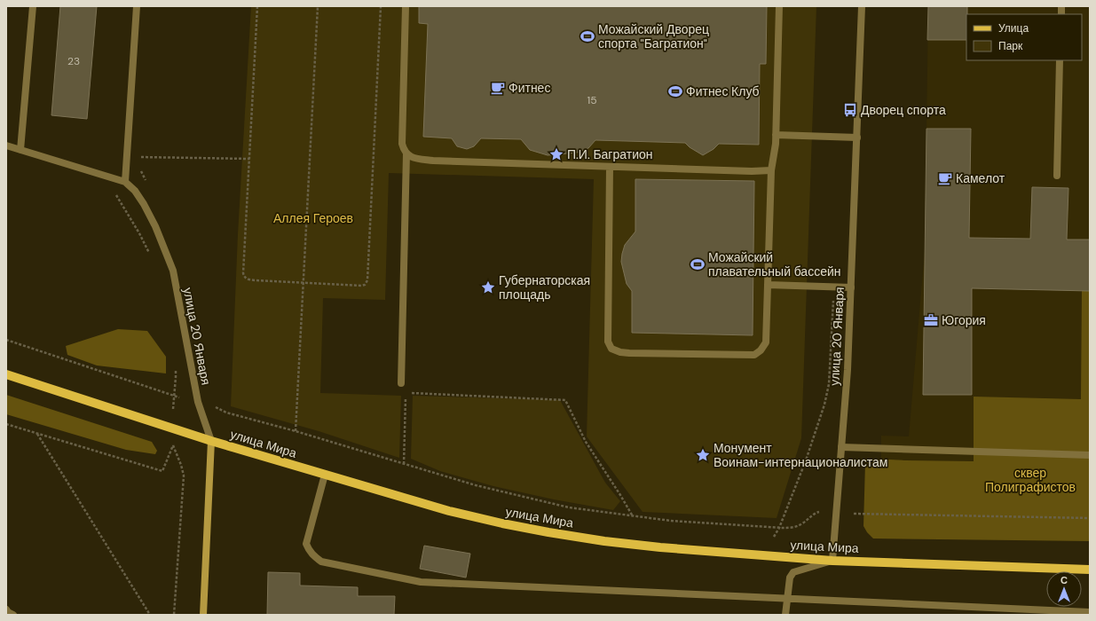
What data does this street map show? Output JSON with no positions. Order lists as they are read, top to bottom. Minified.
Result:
{"streets":{"main road":["улица 20 Января","улица Мира"]},"crossings":[["улица 20 Января","улица Мира"]],"parks":["Аллея Героев","сквер Полиграфистов"],"places":{"sports":["Можайский Дворец спорта \"Багратион\"","Фитнес Клуб","Можайский плавательный бассейн"],"cafe":["Фитнес","Камелот"],"bus stop":["Дворец спорта"],"place":["П.И. Багратион","Губернаторская площадь","Монумент Воинам-интернационалистам"],"office":["Югория"]},"house_numbers":["23","15"],"legend":["Улица","Парк"],"north":"top"}
